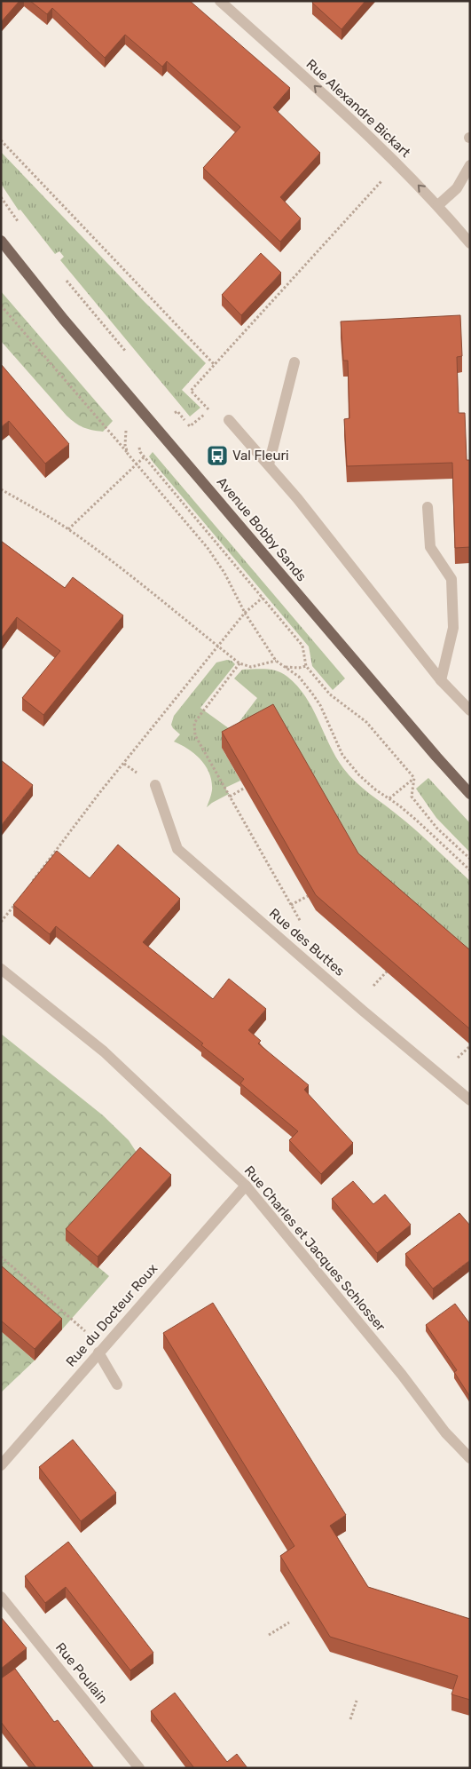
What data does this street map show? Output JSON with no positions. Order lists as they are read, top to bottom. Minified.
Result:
{"streets":{"main road":["Avenue Bobby Sands"],"street":["Rue Alexandre Bickart","Rue des Buttes","Rue Charles et Jacques Schlosser","Rue du Docteur Roux","Rue Poulain"]},"crossings":[["Rue Charles et Jacques Schlosser","Rue du Docteur Roux"]],"one_way":["Rue Alexandre Bickart"],"places":{"bus stop":["Val Fleuri"]}}
